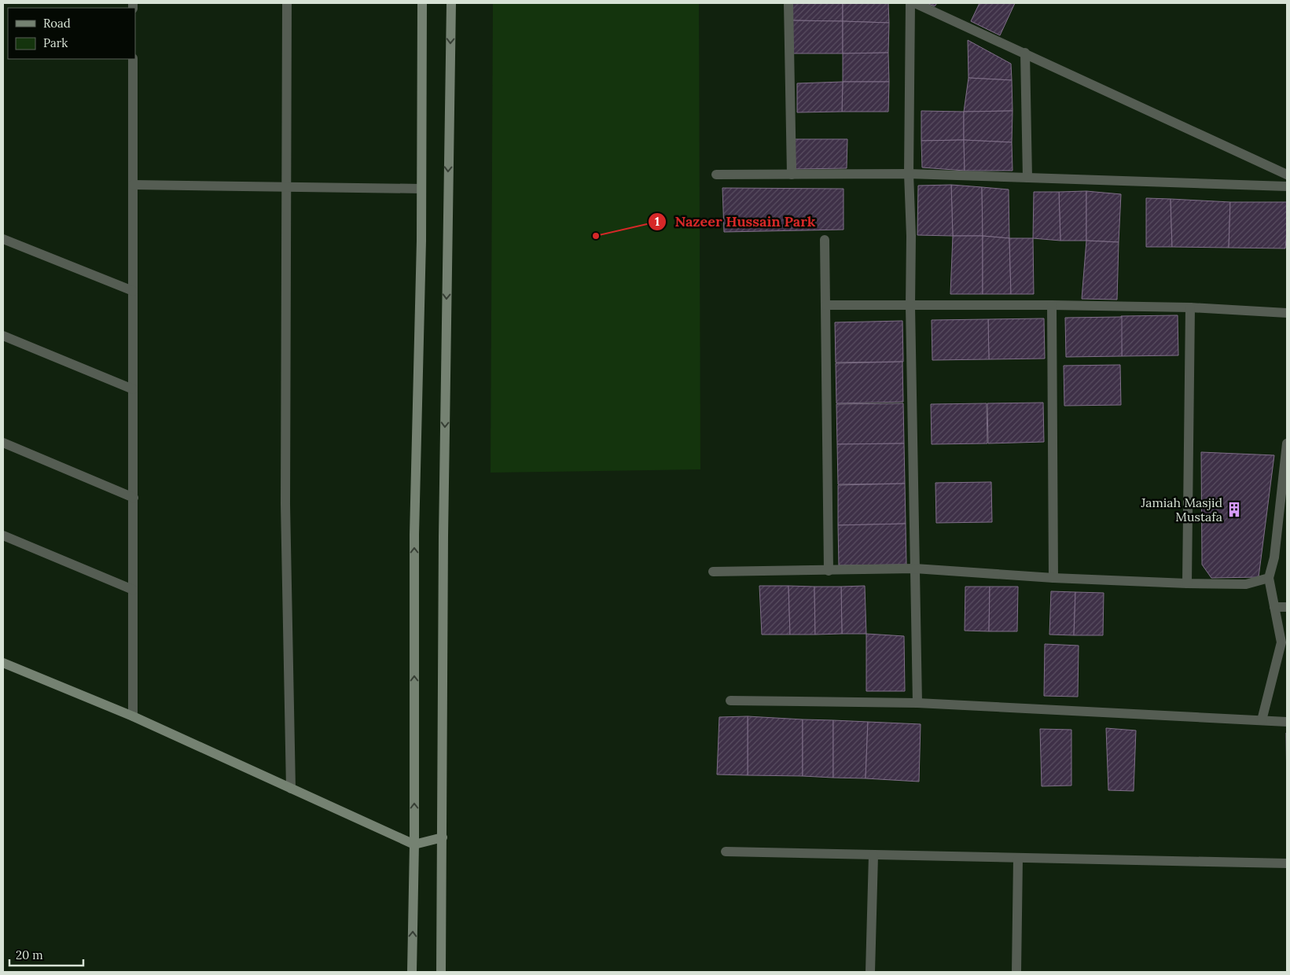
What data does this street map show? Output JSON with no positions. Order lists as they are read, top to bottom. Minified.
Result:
{"places":{"other":["Nazeer Hussain Park"],"building":["Jamiah Masjid Mustafa"]},"legend":["Road","Park"],"scale_bar":"20 m"}
